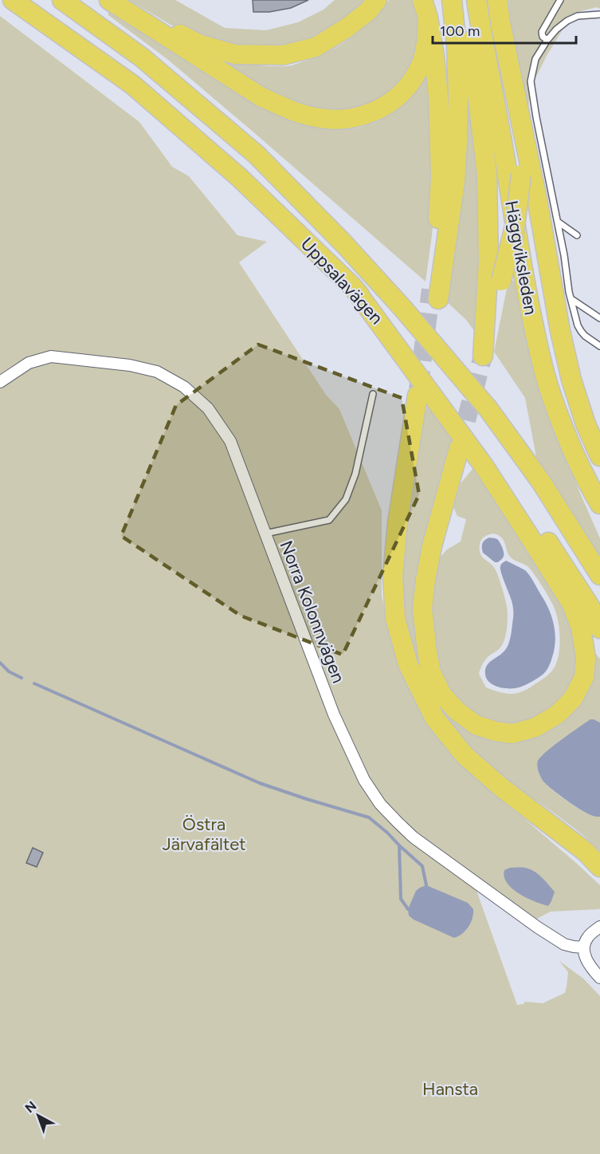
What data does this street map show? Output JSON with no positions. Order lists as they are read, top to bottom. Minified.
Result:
{"streets":{"highway":["Häggviksleden","Uppsalavägen"],"street":["Norra Kolonnvägen"]},"parks":["Östra Järvafältet","Hansta"],"scale_bar":"100 m","north":"top left"}
